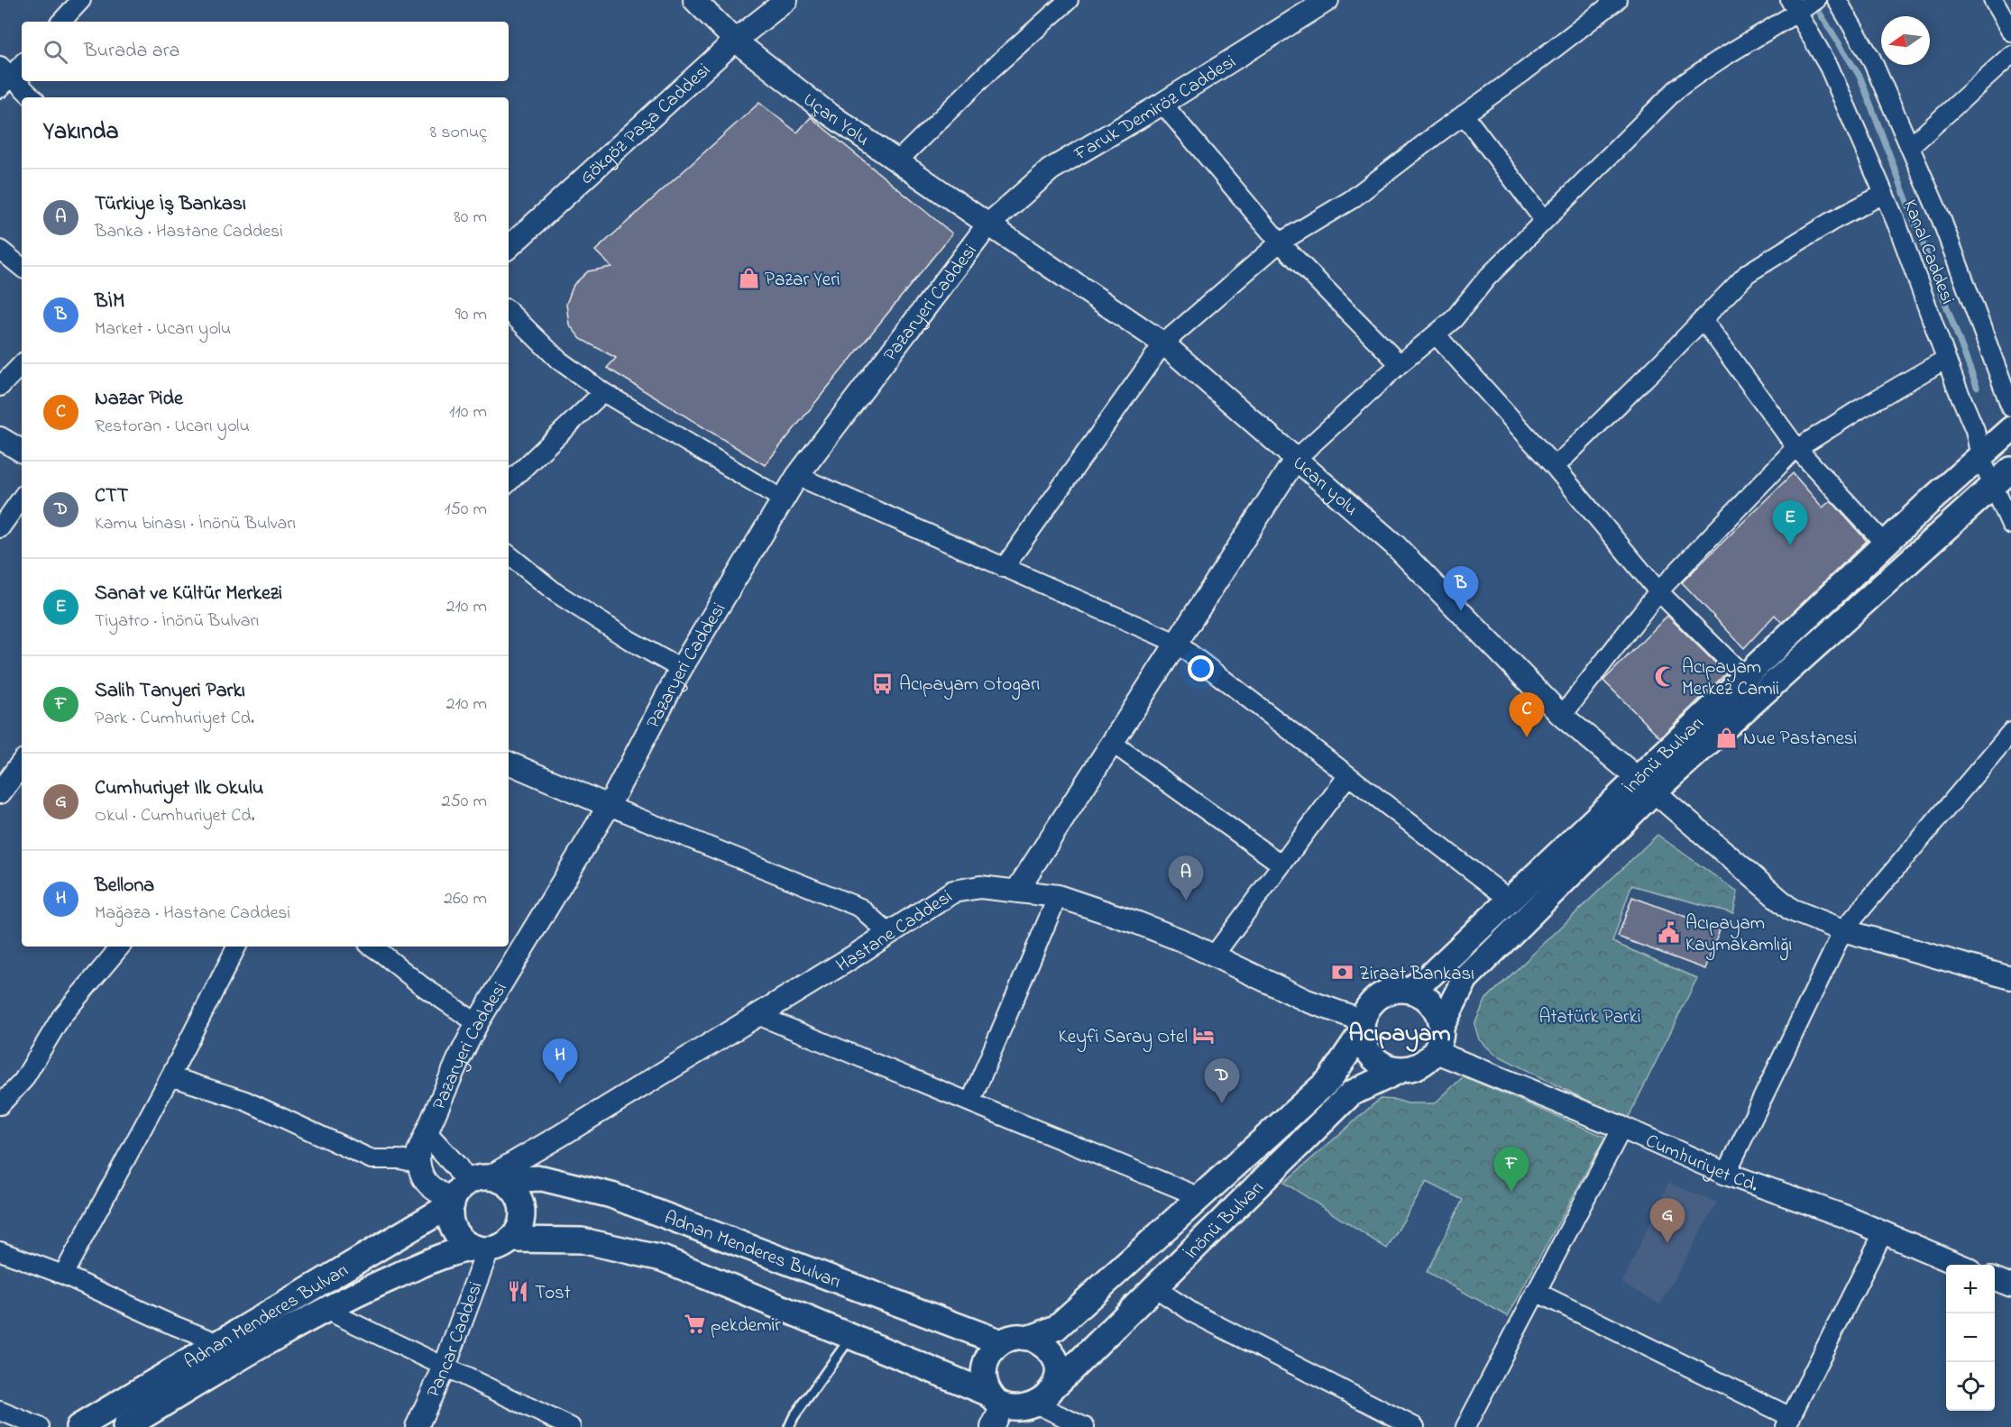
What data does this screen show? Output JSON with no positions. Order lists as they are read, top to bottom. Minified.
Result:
{"streets":{"main road":["İnönü Bulvarı","Adnan Menderes Bulvarı"],"street":["Faruk Demiröz Caddesi","Uçarı Yolu","Gökgöz Paşa Caddesi","Kanal Caddesi","Pazaryeri Caddesi","Ucarı yolu","Hastane Caddesi","Cumhuriyet Cd.","Pancar Caddesi"]},"crossings":[["Faruk Demiröz Caddesi","Uçarı Yolu"],["Faruk Demiröz Caddesi","Pazaryeri Caddesi"],["Faruk Demiröz Caddesi","Ucarı yolu"],["Uçarı Yolu","Gökgöz Paşa Caddesi"],["Uçarı Yolu","Pazaryeri Caddesi"],["Uçarı Yolu","Ucarı yolu"],["Kanal Caddesi","İnönü Bulvarı"],["Pazaryeri Caddesi","Ucarı yolu"],["Ucarı yolu","İnönü Bulvarı"],["İnönü Bulvarı","Hastane Caddesi"],["İnönü Bulvarı","Cumhuriyet Cd."],["İnönü Bulvarı","Adnan Menderes Bulvarı"],["Hastane Caddesi","Cumhuriyet Cd."],["Hastane Caddesi","Adnan Menderes Bulvarı"],["Hastane Caddesi","Pancar Caddesi"],["Adnan Menderes Bulvarı","Pancar Caddesi"]],"districts":["Acıpayam"],"parks":["Atatürk Parki"],"places":{"shop":["Pazar Yeri","Nue Pastanesi"],"mosque":["Acıpayam Merkez Camii"],"bus stop":["Acıpayam Otogarı"],"public building":["Acıpayam Kaymakamlığı"],"bank":["Ziraat Bankası"],"hotel":["Keyfi Saray Otel"],"restaurant":["Tost"],"supermarket":["pekdemir"]},"north":"left","page":{"search":"Burada ara","heading":["Yakında","8 sonuç"],"list":[{"mark":"A","name":"Türkiye İş Bankası","note":"Banka · Hastane Caddesi","value":"80 m"},{"mark":"B","name":"BİM","note":"Market · Ucarı yolu","value":"90 m"},{"mark":"C","name":"Nazar Pide","note":"Restoran · Ucarı yolu","value":"110 m"},{"mark":"D","name":"CTT","note":"Kamu binası · İnönü Bulvarı","value":"150 m"},{"mark":"E","name":"Sanat ve Kültür Merkezi","note":"Tiyatro · İnönü Bulvarı","value":"210 m"},{"mark":"F","name":"Salih Tanyeri Parkı","note":"Park · Cumhuriyet Cd.","value":"210 m"},{"mark":"G","name":"Cumhuriyet Ilk Okulu","note":"Okul · Cumhuriyet Cd.","value":"250 m"},{"mark":"H","name":"Bellona","note":"Mağaza · Hastane Caddesi","value":"260 m"}],"pins":["E","B","C","A","H","D","F","G"],"map_buttons":["+","−"]}}
